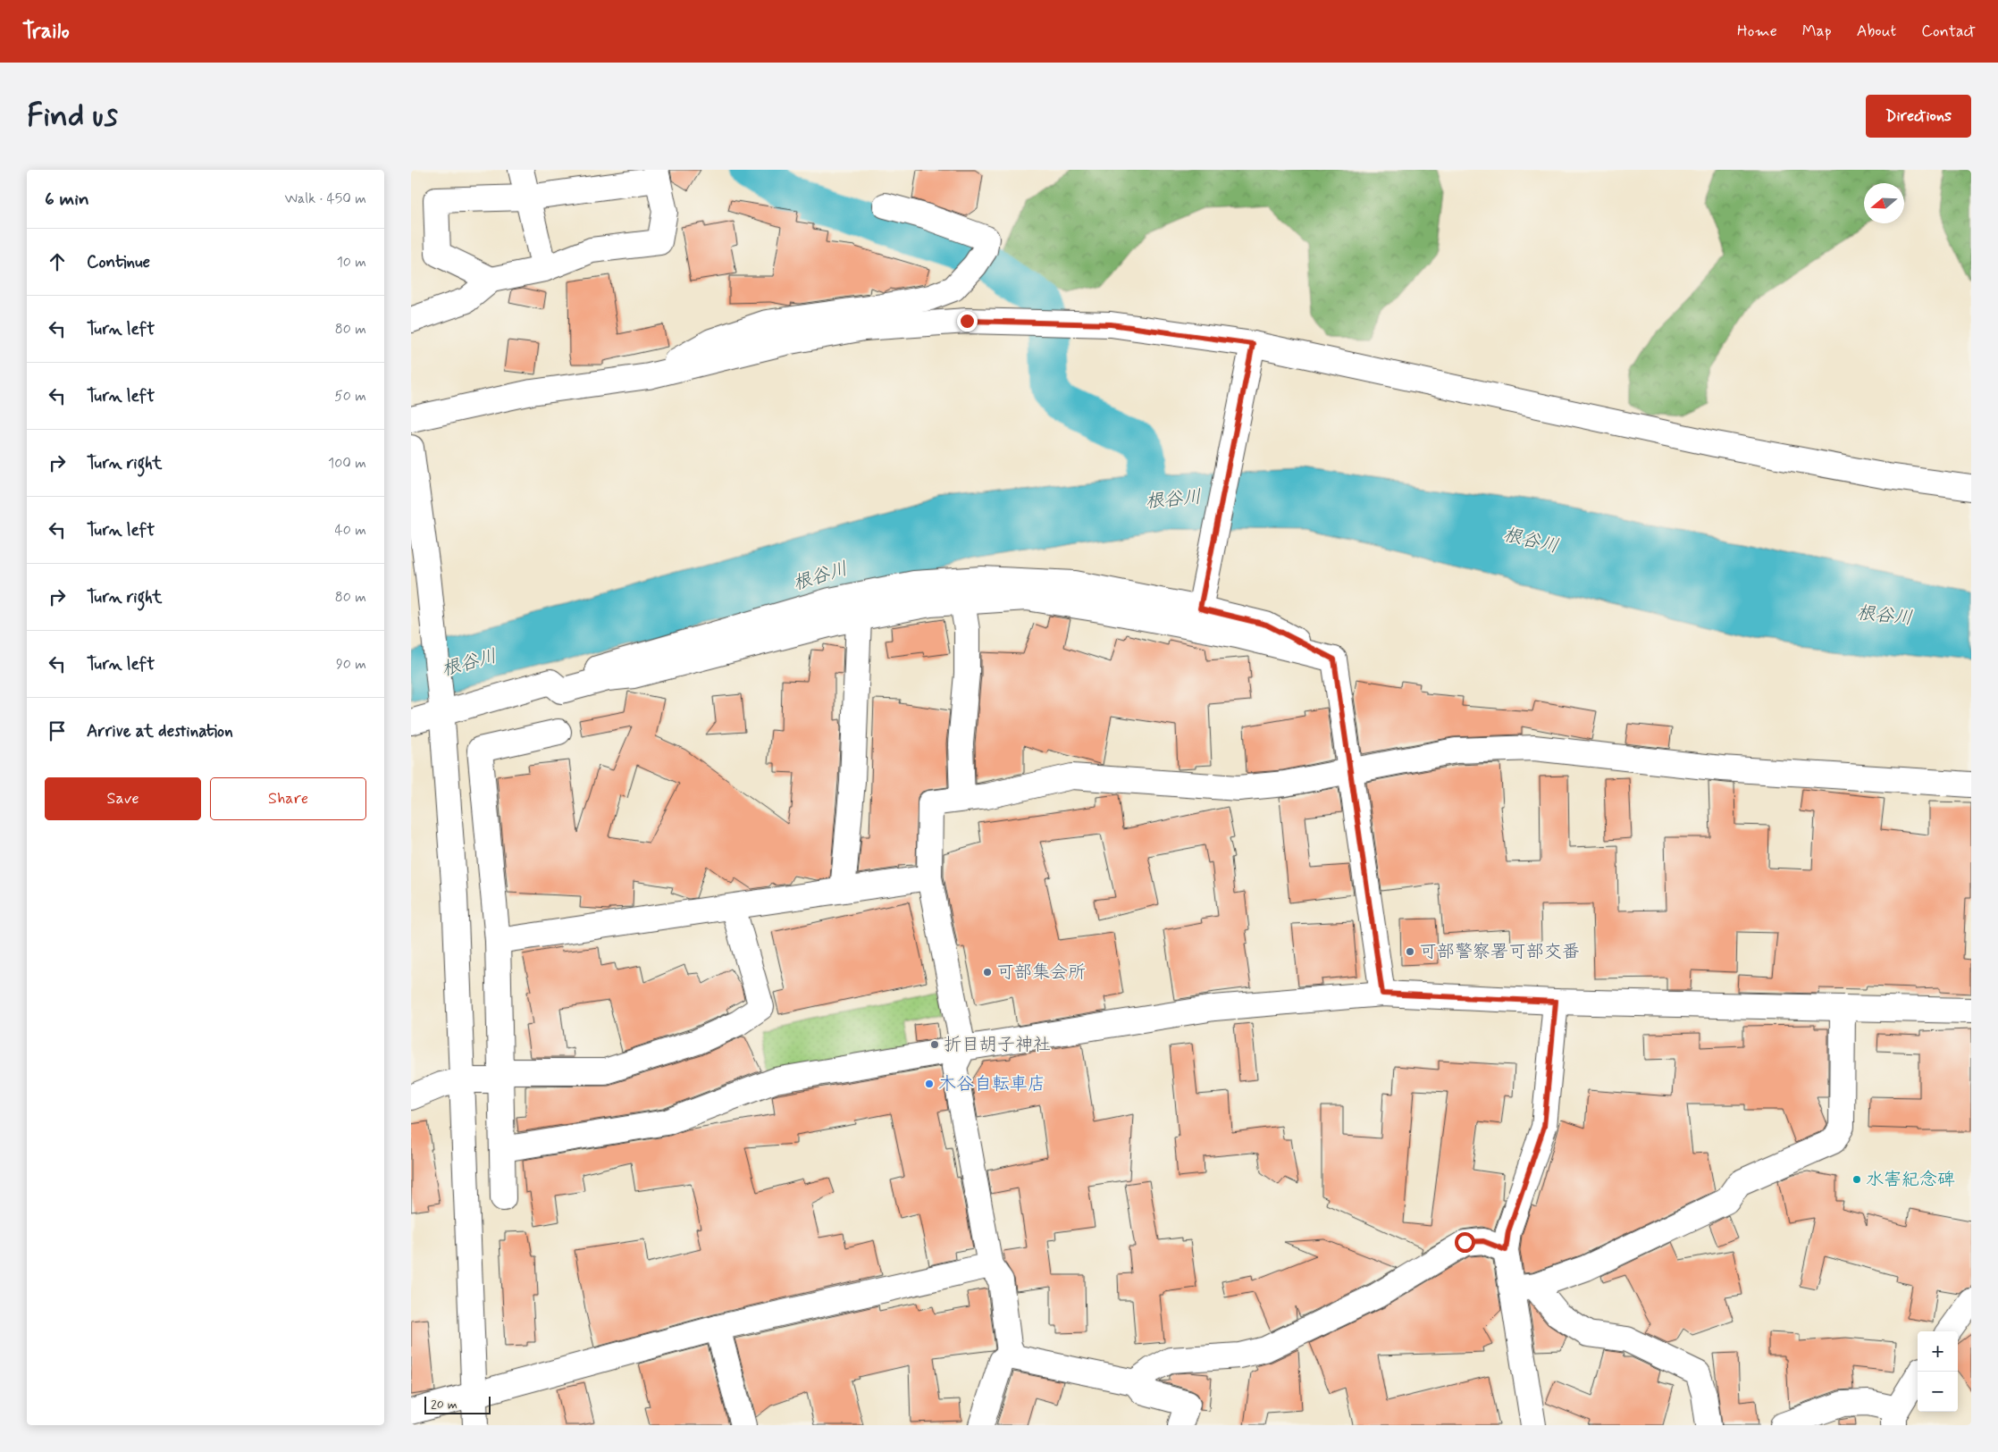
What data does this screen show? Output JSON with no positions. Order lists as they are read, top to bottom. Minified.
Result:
{"water":["根谷川"],"places":["可部警察署可部交番","可部集会所","折目胡子神社","木谷自転車店","水害紀念碑"],"scale_bar":"20 m","north":"left","page":{"header":"Trailo","nav":["Home","Map","About","Contact"],"buttons":["Directions",["Save","Share"]],"title":"Find us","heading":["6 min","Walk · 450 m"],"list":[["Continue","10 m"],["Turn left","80 m"],["Turn left","50 m"],["Turn right","100 m"],["Turn left","40 m"],["Turn right","80 m"],["Turn left","90 m"],"Arrive at destination"],"map_buttons":["+","−"],"scale":"20 m"}}
